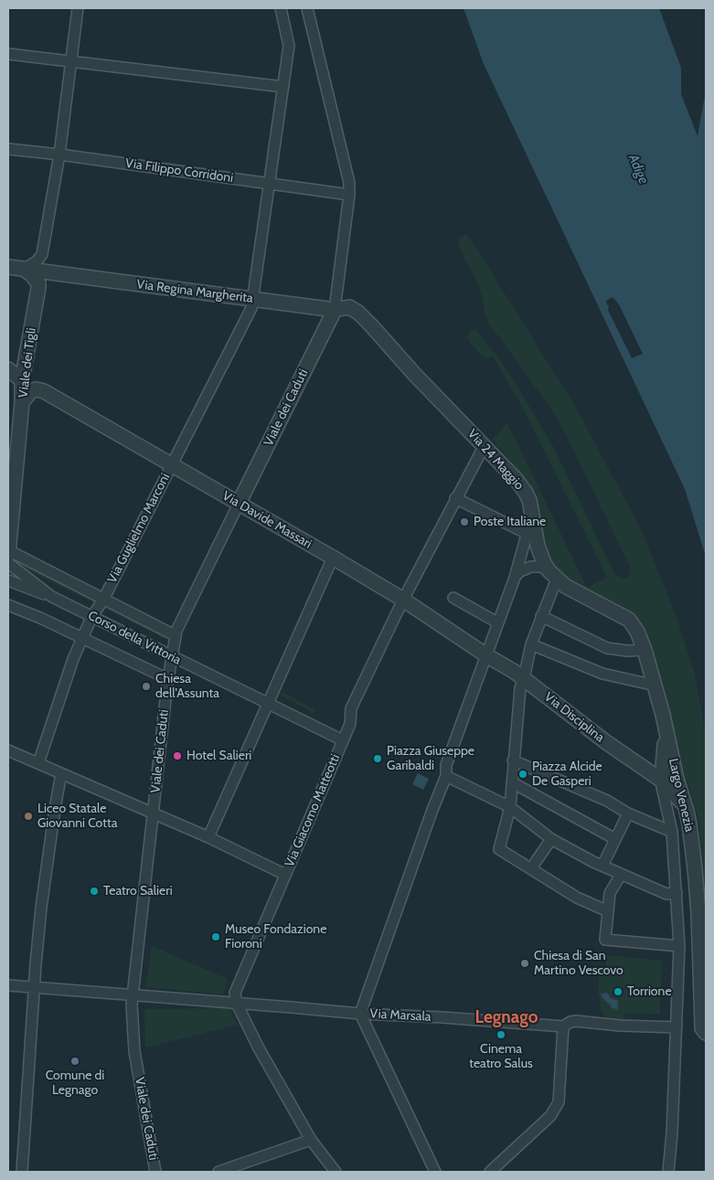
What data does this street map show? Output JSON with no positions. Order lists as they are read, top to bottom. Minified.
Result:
{"streets":{"street":["Via Filippo Corridoni","Via Regina Margherita","Viale dei Tigli","Viale dei Caduti","Via 24 Maggio","Via Davide Massari","Via Guglielmo Marconi","Corso della Vittoria","Via Disciplina","Largo Venezia","Via Giacomo Matteotti","Via Marsala"]},"crossings":[["Via Filippo Corridoni","Via Guglielmo Marconi"],["Via Regina Margherita","Viale dei Caduti"],["Via Regina Margherita","Via 24 Maggio"],["Via Regina Margherita","Via Guglielmo Marconi"],["Viale dei Tigli","Via Davide Massari"],["Viale dei Tigli","Corso della Vittoria"],["Viale dei Caduti","Via 24 Maggio"],["Viale dei Caduti","Via Davide Massari"],["Viale dei Caduti","Corso della Vittoria"],["Viale dei Caduti","Via Marsala"],["Via 24 Maggio","Via Giacomo Matteotti"],["Via Davide Massari","Via Guglielmo Marconi"],["Via Davide Massari","Via Disciplina"],["Via Davide Massari","Via Giacomo Matteotti"],["Via Guglielmo Marconi","Corso della Vittoria"],["Corso della Vittoria","Via Giacomo Matteotti"],["Via Disciplina","Largo Venezia"],["Largo Venezia","Via Marsala"],["Via Giacomo Matteotti","Via Marsala"]],"districts":["Legnago"],"water":["Adige"],"places":["Poste Italiane","Chiesa dell'Assunta","Hotel Salieri","Piazza Giuseppe Garibaldi","Piazza Alcide De Gasperi","Liceo Statale Giovanni Cotta","Teatro Salieri","Museo Fondazione Fioroni","Chiesa di San Martino Vescovo","Torrione","Cinema teatro Salus","Comune di Legnago"]}
